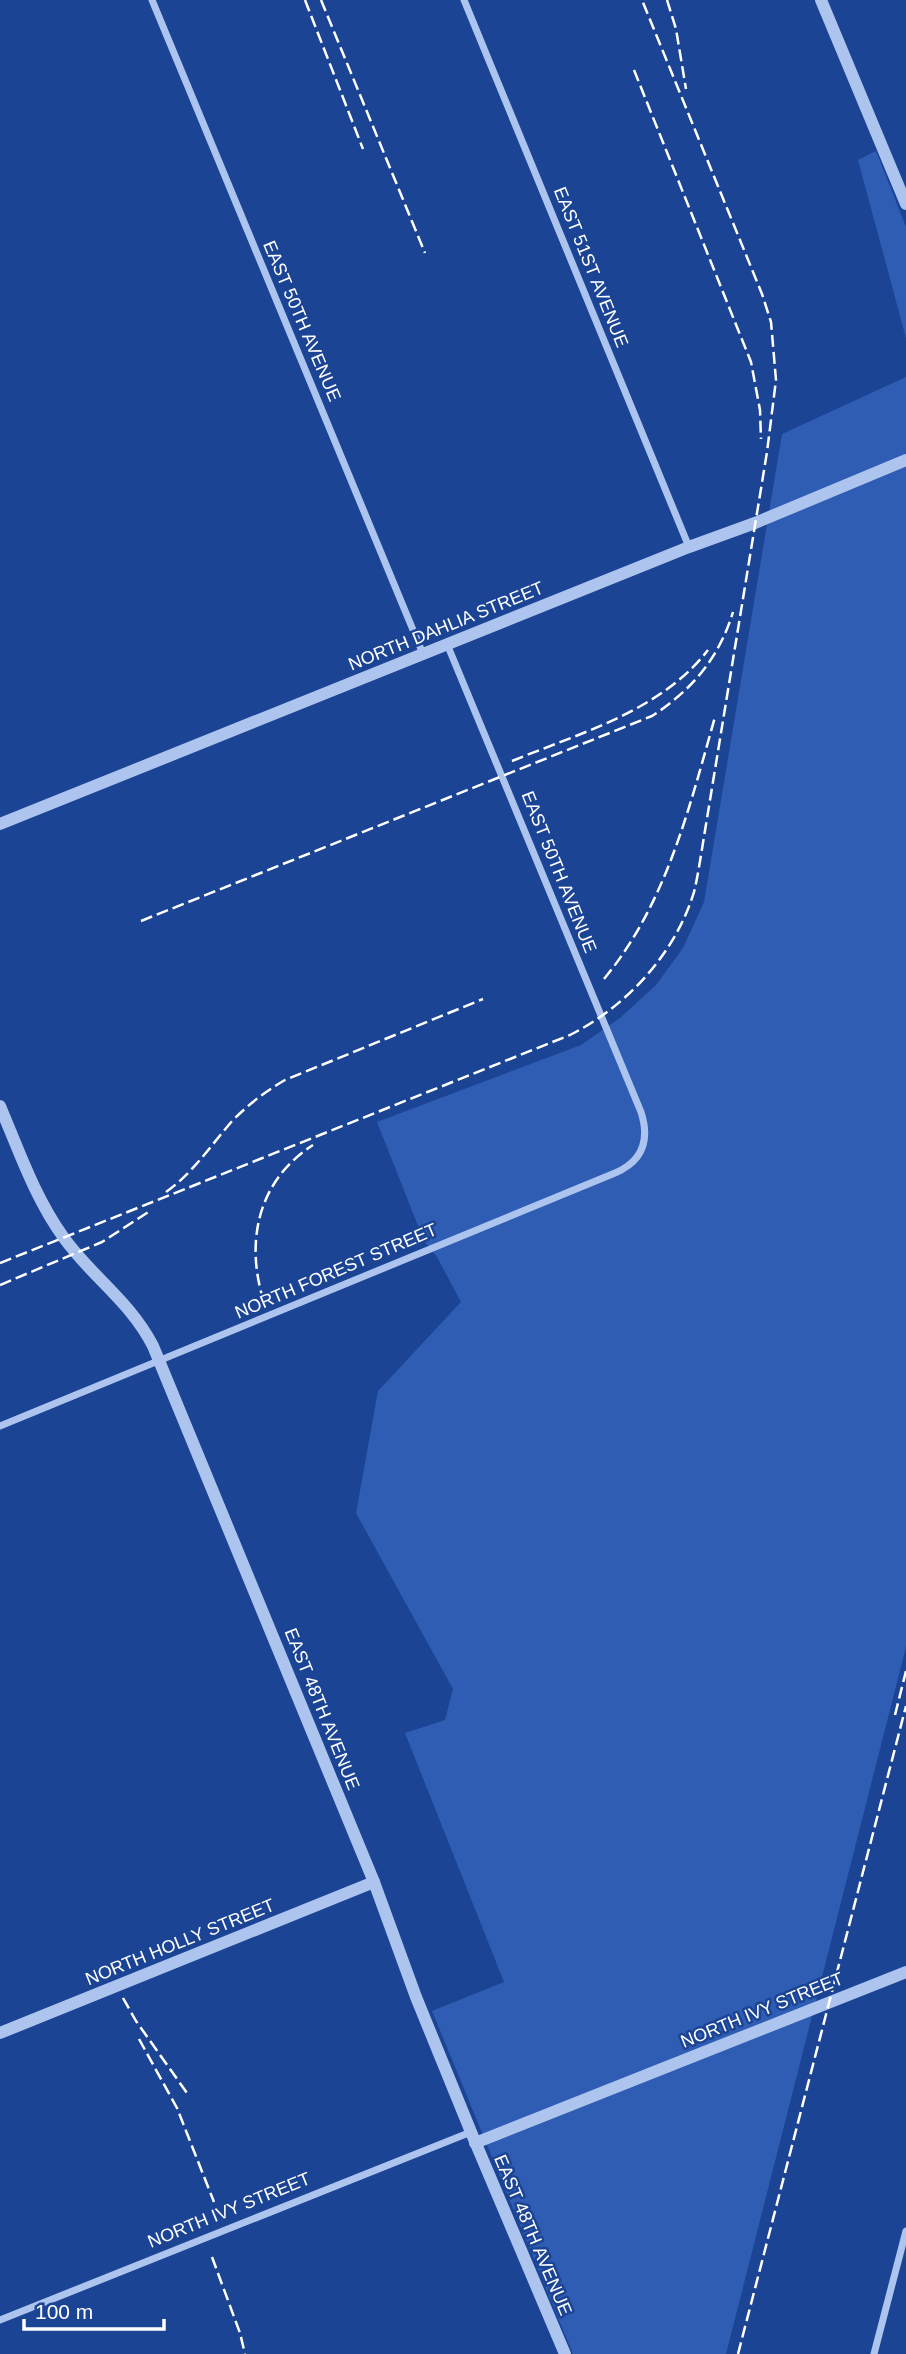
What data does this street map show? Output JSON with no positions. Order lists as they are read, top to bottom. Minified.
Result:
{"streets":{"street":["EAST 51ST AVENUE","EAST 50TH AVENUE","NORTH DAHLIA STREET","NORTH FOREST STREET","EAST 48TH AVENUE","NORTH HOLLY STREET","NORTH IVY STREET"]},"crossings":[["EAST 51ST AVENUE","NORTH DAHLIA STREET"],["EAST 50TH AVENUE","NORTH DAHLIA STREET"],["EAST 50TH AVENUE","NORTH FOREST STREET"],["NORTH FOREST STREET","EAST 48TH AVENUE"],["EAST 48TH AVENUE","NORTH HOLLY STREET"],["EAST 48TH AVENUE","NORTH IVY STREET"]],"scale_bar":"100 m"}
